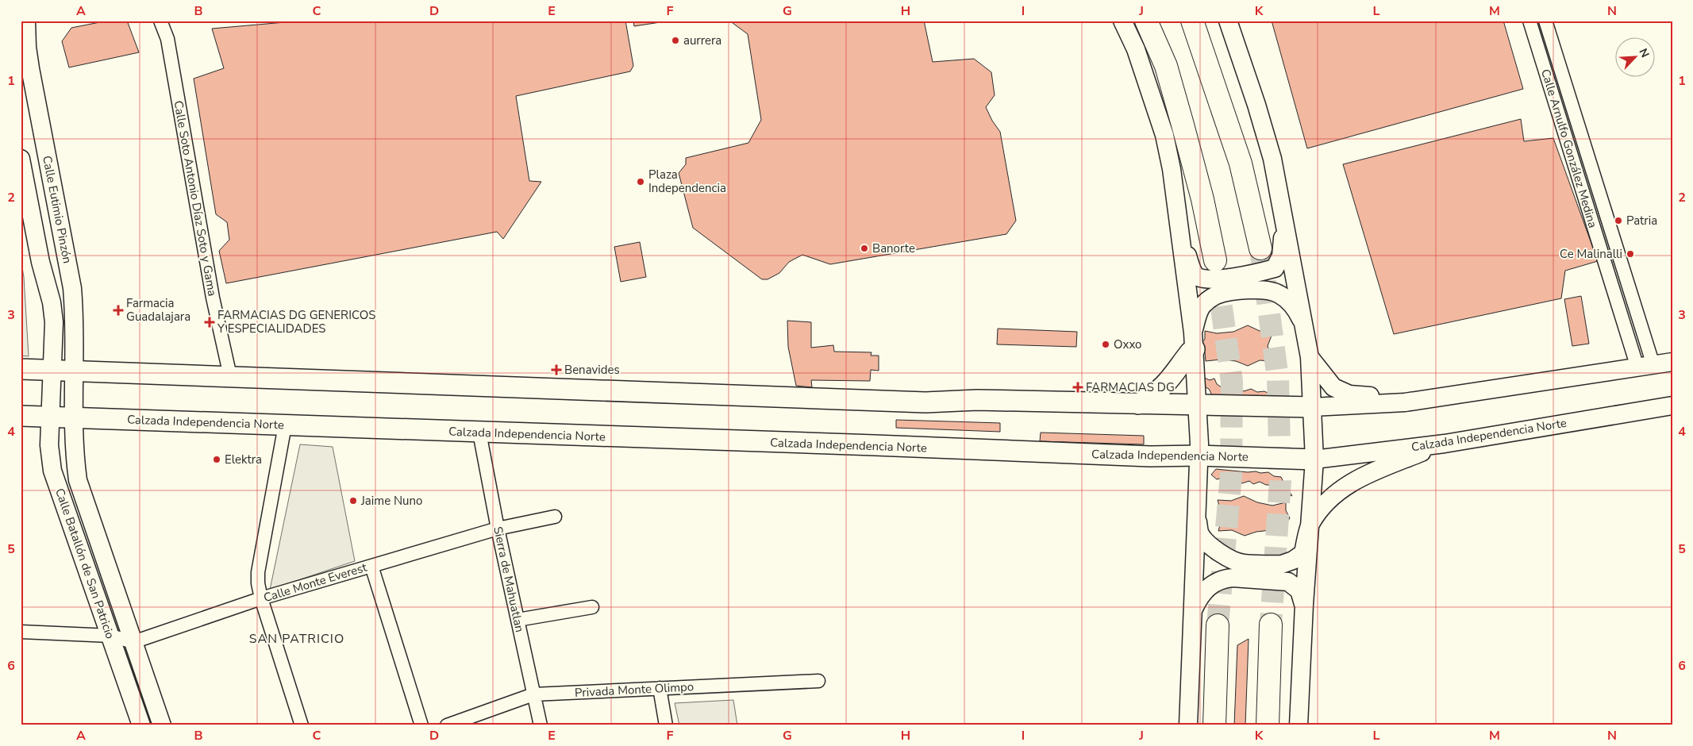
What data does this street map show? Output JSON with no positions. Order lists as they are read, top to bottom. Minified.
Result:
{"streets":{"main road":["Calzada Independencia Norte"],"street":["Calle Arnulfo González Medina","Calle Soto Antonio Díaz Soto y Gama","Calle Eutimio Pinzón","Calle Batallón de San Patricio","Sierra de Mahuatlan","Calle Monte Everest","Privada Monte Olimpo"]},"crossings":[["Calle Eutimio Pinzón","Calzada Independencia Norte"],["Calle Eutimio Pinzón","Calle Batallón de San Patricio"],["Calzada Independencia Norte","Calle Batallón de San Patricio"],["Calzada Independencia Norte","Sierra de Mahuatlan"],["Calle Batallón de San Patricio","Calle Monte Everest"],["Sierra de Mahuatlan","Calle Monte Everest"],["Sierra de Mahuatlan","Privada Monte Olimpo"]],"districts":["SAN PATRICIO"],"places":{"other":["aurrera","Plaza Independencia","Patria","Banorte","Ce Malinalli","Oxxo","Elektra","Jaime Nuno"],"health":["Farmacia Guadalajara","FARMACIAS DG GENERICOS Y ESPECIALIDADES","Benavides","FARMACIAS DG"]},"north":"top right","grid":{"columns":["A","B","C","D","E","F","G","H","I","J","K","L","M","N"],"rows":["1","2","3","4","5","6"]}}
